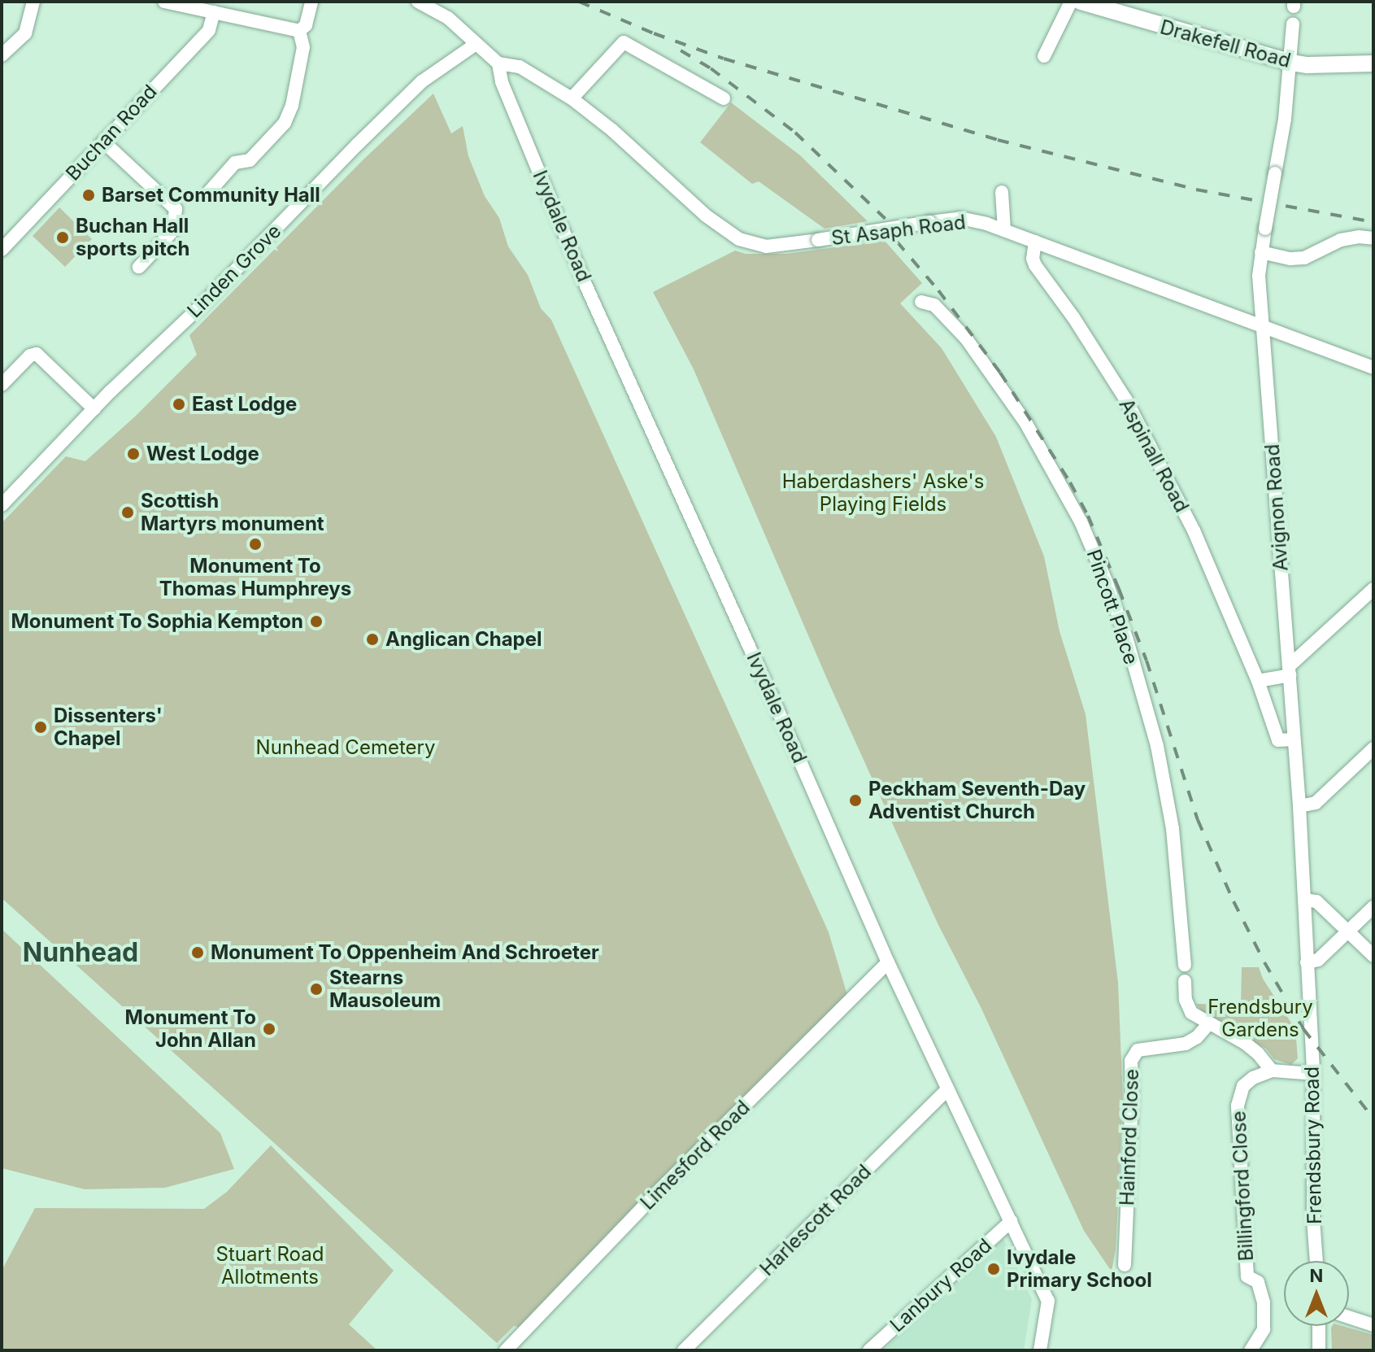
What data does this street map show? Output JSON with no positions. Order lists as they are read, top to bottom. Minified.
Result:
{"streets":{"main road":["Drakefell Road"],"street":["Buchan Road","Ivydale Road","St Asaph Road","Linden Grove","Aspinall Road","Avignon Road","Pincott Place","Hainford Close","Frendsbury Road","Limesford Road","Billingford Close","Harlescott Road","Lanbury Road"]},"crossings":[["Drakefell Road","Avignon Road"],["Ivydale Road","St Asaph Road"],["Ivydale Road","Limesford Road"],["Ivydale Road","Harlescott Road"],["Ivydale Road","Lanbury Road"],["St Asaph Road","Aspinall Road"],["St Asaph Road","Avignon Road"],["Aspinall Road","Avignon Road"],["Avignon Road","Frendsbury Road"]],"districts":["Nunhead"],"parks":["Haberdashers' Aske's Playing Fields","Nunhead Cemetery","Frendsbury Gardens","Stuart Road Allotments"],"places":["Barset Community Hall","Buchan Hall sports pitch","East Lodge","West Lodge","Scottish Martyrs monument","Monument To Thomas Humphreys","Monument To Sophia Kempton","Anglican Chapel","Dissenters' Chapel","Peckham Seventh-Day Adventist Church","Monument To Oppenheim And Schroeter","Stearns Mausoleum","Monument To John Allan","Ivydale Primary School"],"north":"top"}
